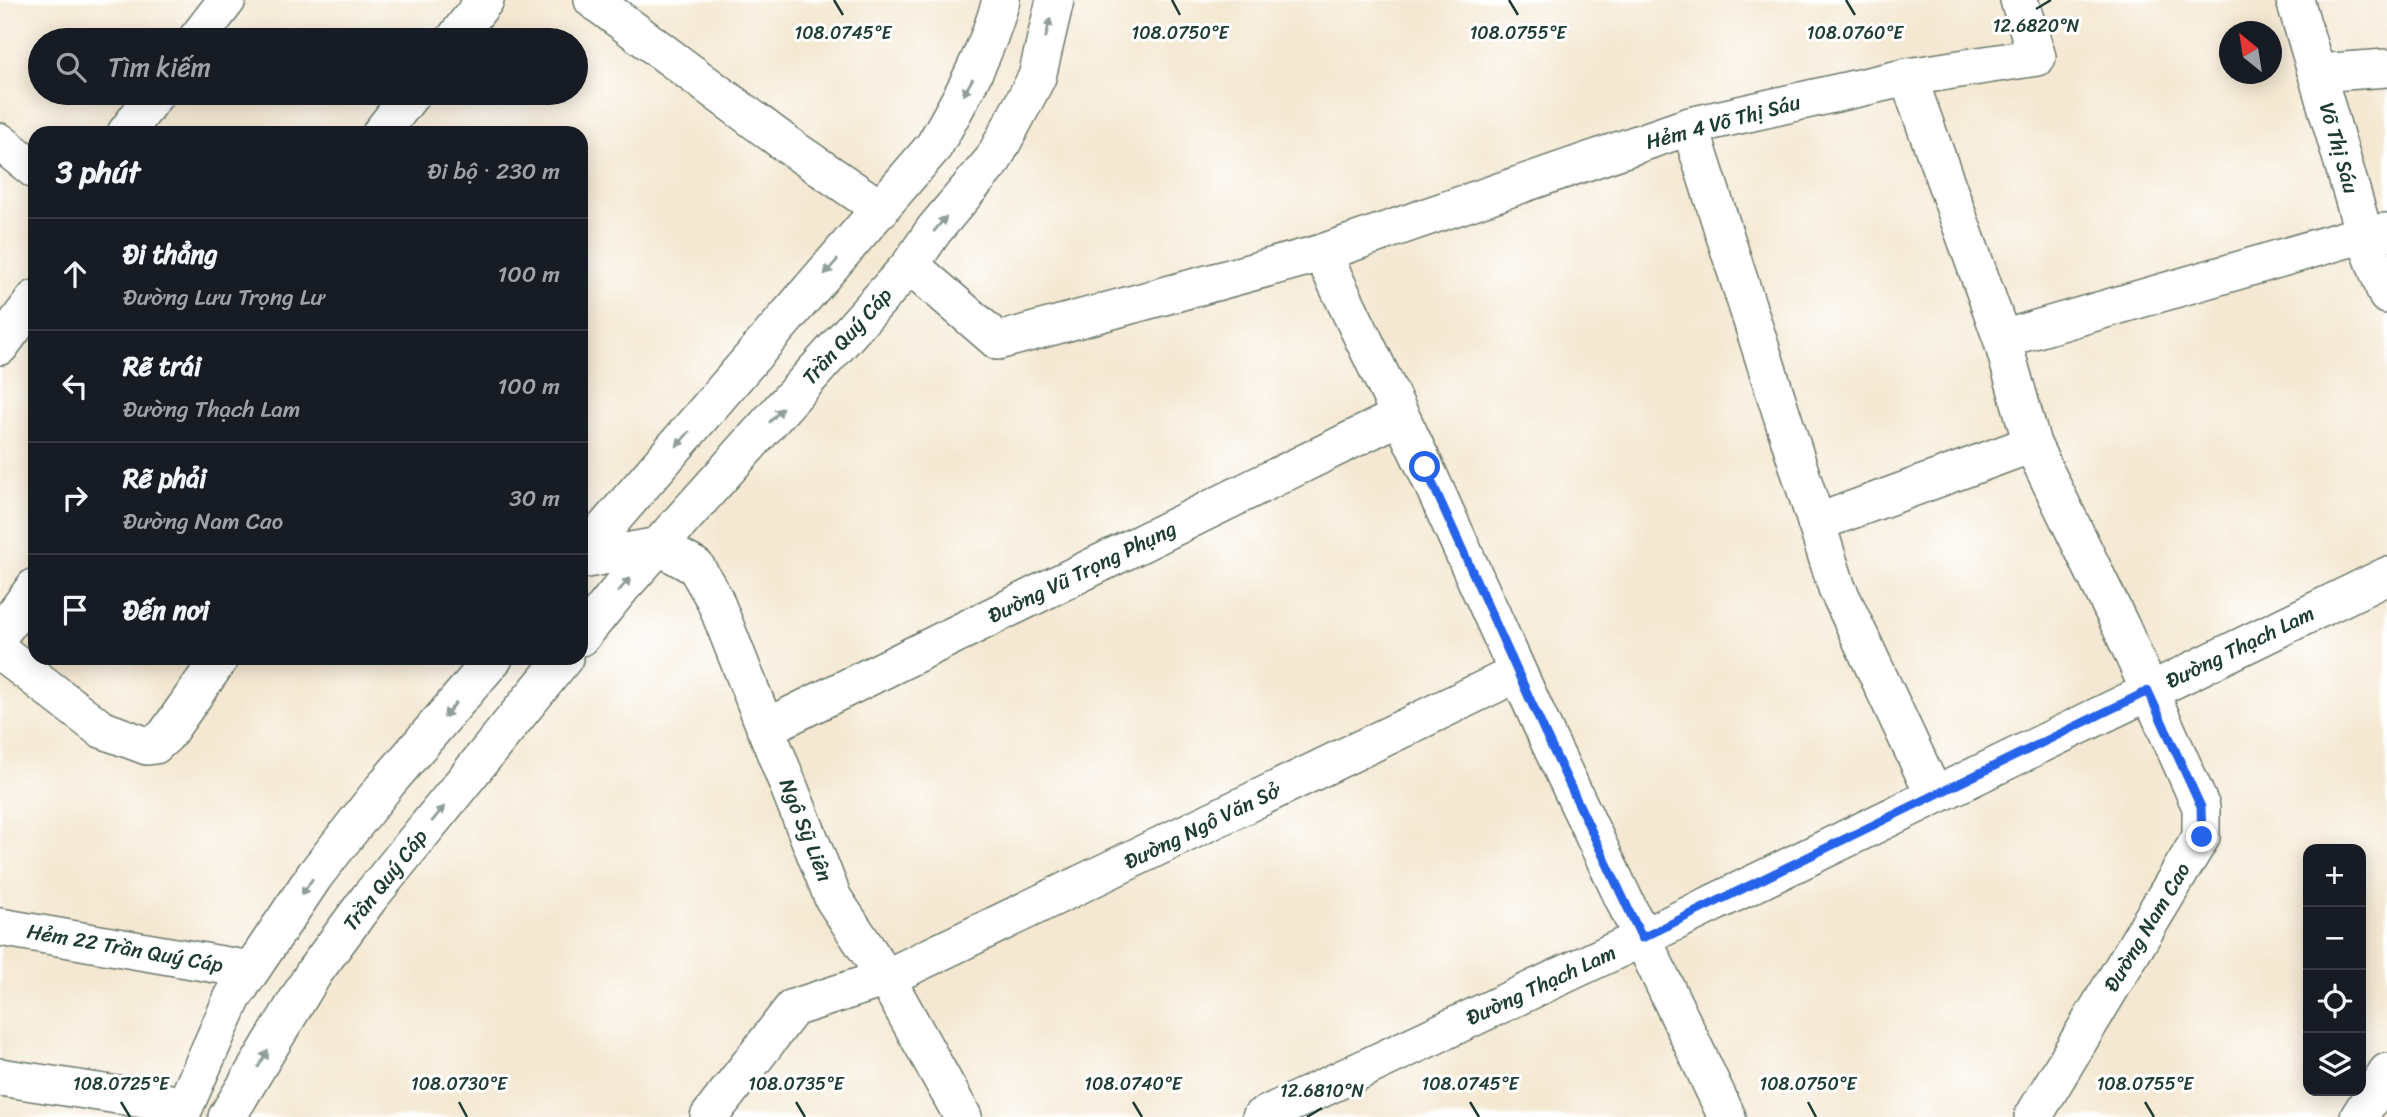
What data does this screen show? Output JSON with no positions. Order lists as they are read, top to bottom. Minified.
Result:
{"streets":{"street":["Hẻm 4 Võ Thị Sáu","Võ Thị Sáu","Trần Quý Cáp","Đường Vũ Trọng Phụng","Đường Thạch Lam","Đường Ngô Văn Sở","Ngô Sỹ Liên","Đường Nam Cao","Hẻm 22 Trần Quý Cáp"]},"crossings":[["Hẻm 4 Võ Thị Sáu","Trần Quý Cáp"],["Hẻm 4 Võ Thị Sáu","Đường Nam Cao"],["Trần Quý Cáp","Ngô Sỹ Liên"],["Đường Vũ Trọng Phụng","Ngô Sỹ Liên"],["Đường Thạch Lam","Đường Nam Cao"],["Đường Ngô Văn Sở","Ngô Sỹ Liên"]],"north":"top left","page":{"search":"Tìm kiếm","heading":["3 phút","Đi bộ · 230 m"],"list":[["Đi thẳng","Đường Lưu Trọng Lư","100 m"],["Rẽ trái","Đường Thạch Lam","100 m"],["Rẽ phải","Đường Nam Cao","30 m"],"Đến nơi"],"map_buttons":["+","−"]},"coordinates":["12.6820°N","108.0745°E","108.0750°E","108.0755°E","108.0760°E","108.0725°E","108.0730°E","108.0735°E","108.0740°E","12.6810°N"]}
